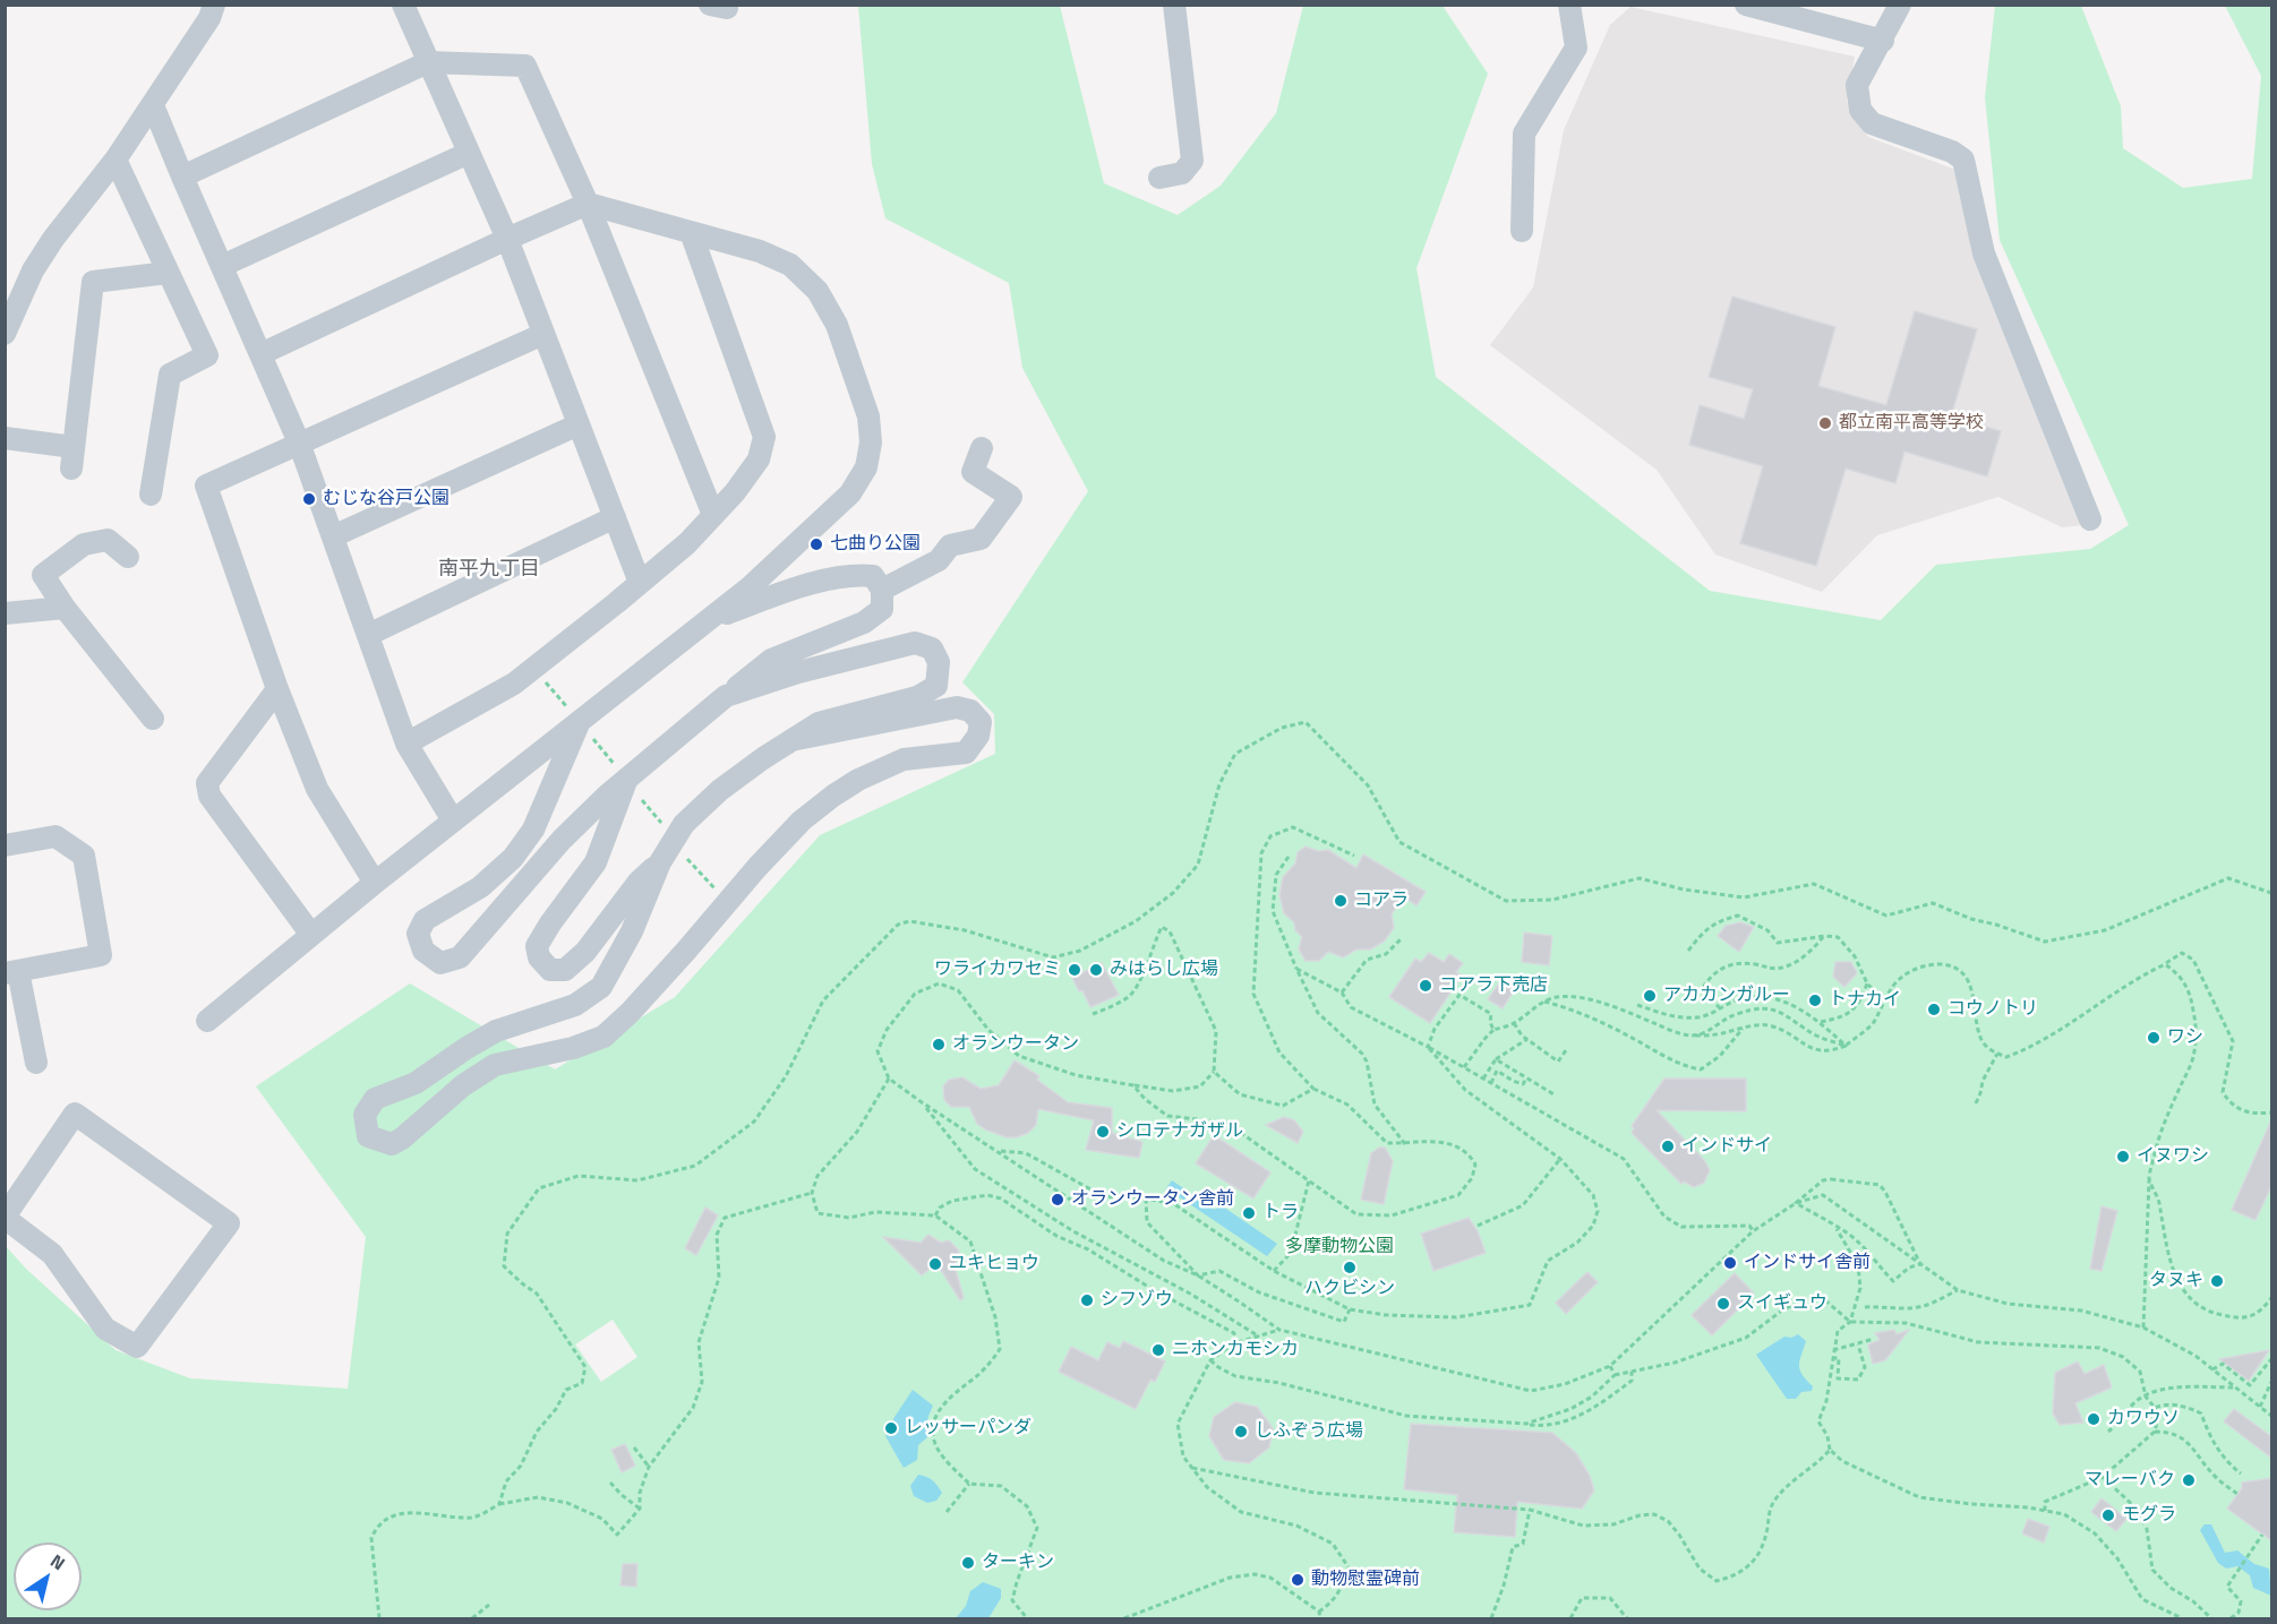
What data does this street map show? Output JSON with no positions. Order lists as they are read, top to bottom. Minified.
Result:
{"districts":["南平九丁目"],"parks":["多摩動物公園"],"places":["都立南平高等学校","むじな谷戸公園","七曲り公園","コアラ","ワライカワセミ","みはらし広場","コアラ下売店","アカカンガルー","トナカイ","コウノトリ","ワシ","オランウータン","シロテナガザル","インドサイ","イヌワシ","オランウータン舎前","トラ","インドサイ舎前","ユキヒョウ","ハクビシン","タヌキ","シフゾウ","スイギュウ","ニホンカモシカ","カワウソ","レッサーパンダ","しふぞう広場","マレーバク","モグラ","ターキン","動物慰霊碑前"],"north":"top right"}
